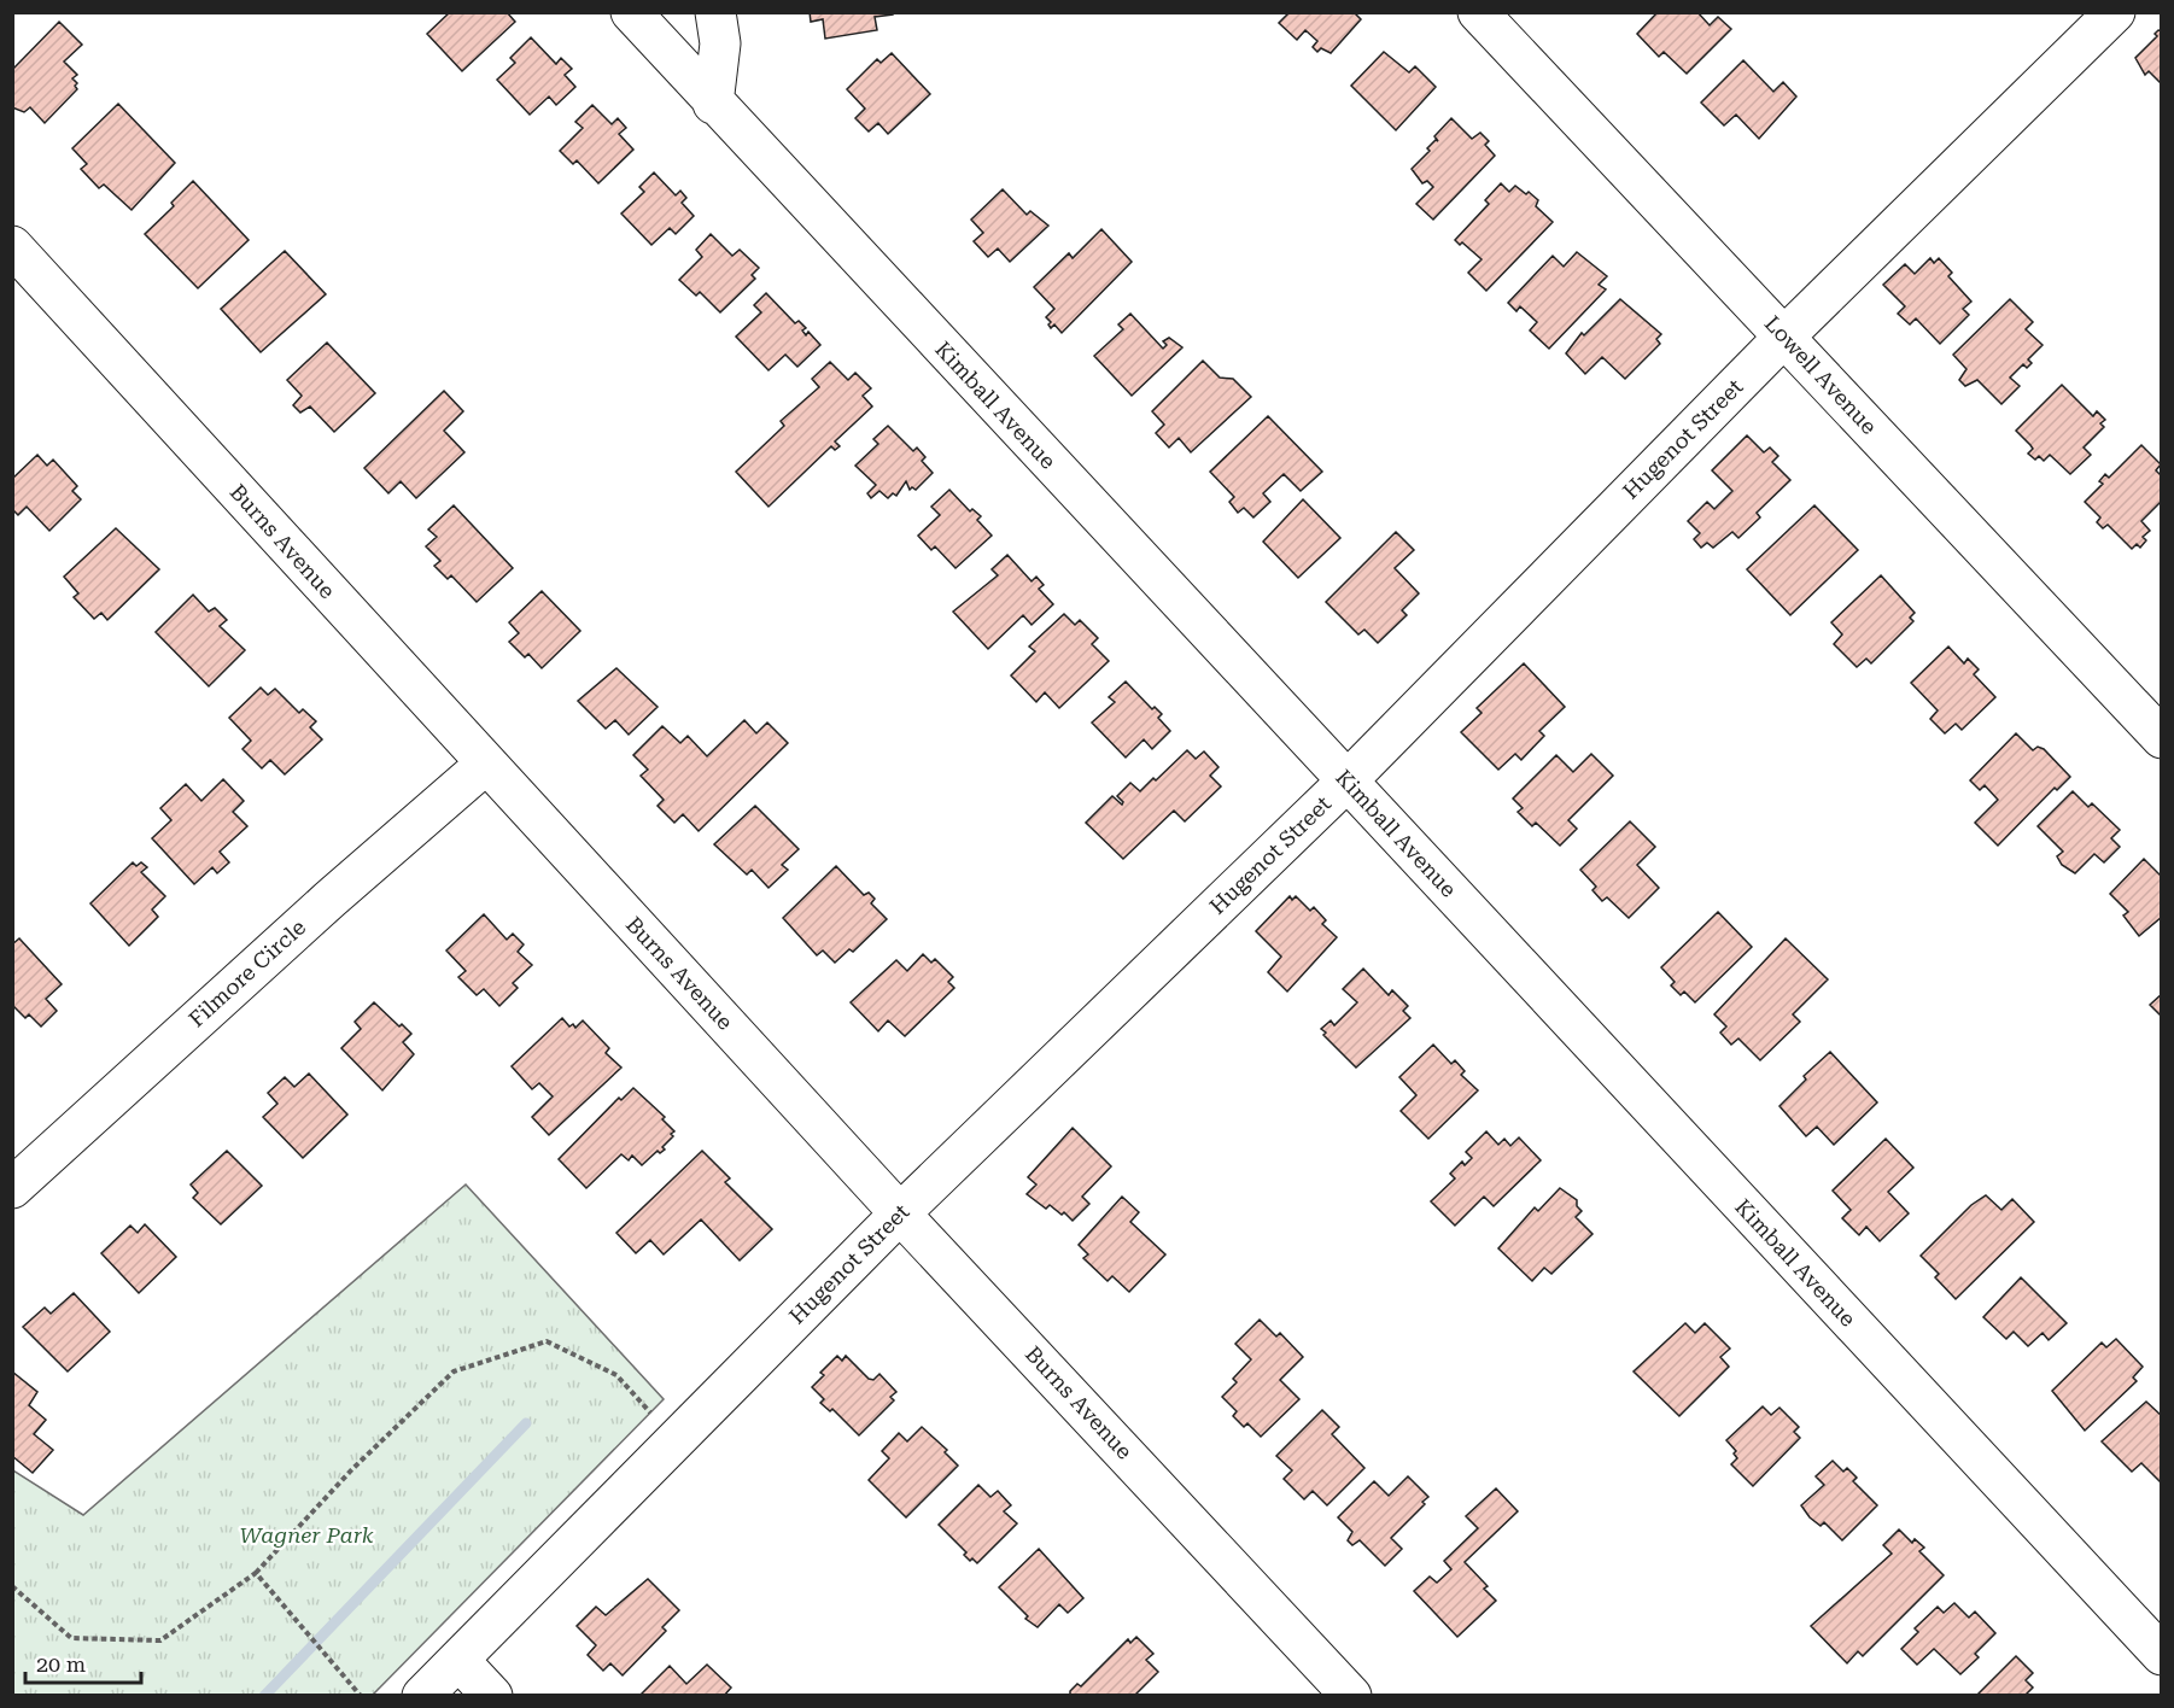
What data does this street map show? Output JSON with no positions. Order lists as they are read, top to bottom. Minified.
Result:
{"streets":{"street":["Lowell Avenue","Kimball Avenue","Hugenot Street","Burns Avenue","Filmore Circle"]},"crossings":[["Lowell Avenue","Hugenot Street"],["Kimball Avenue","Hugenot Street"],["Hugenot Street","Burns Avenue"],["Burns Avenue","Filmore Circle"]],"parks":["Wagner Park"],"scale_bar":"20 m"}
